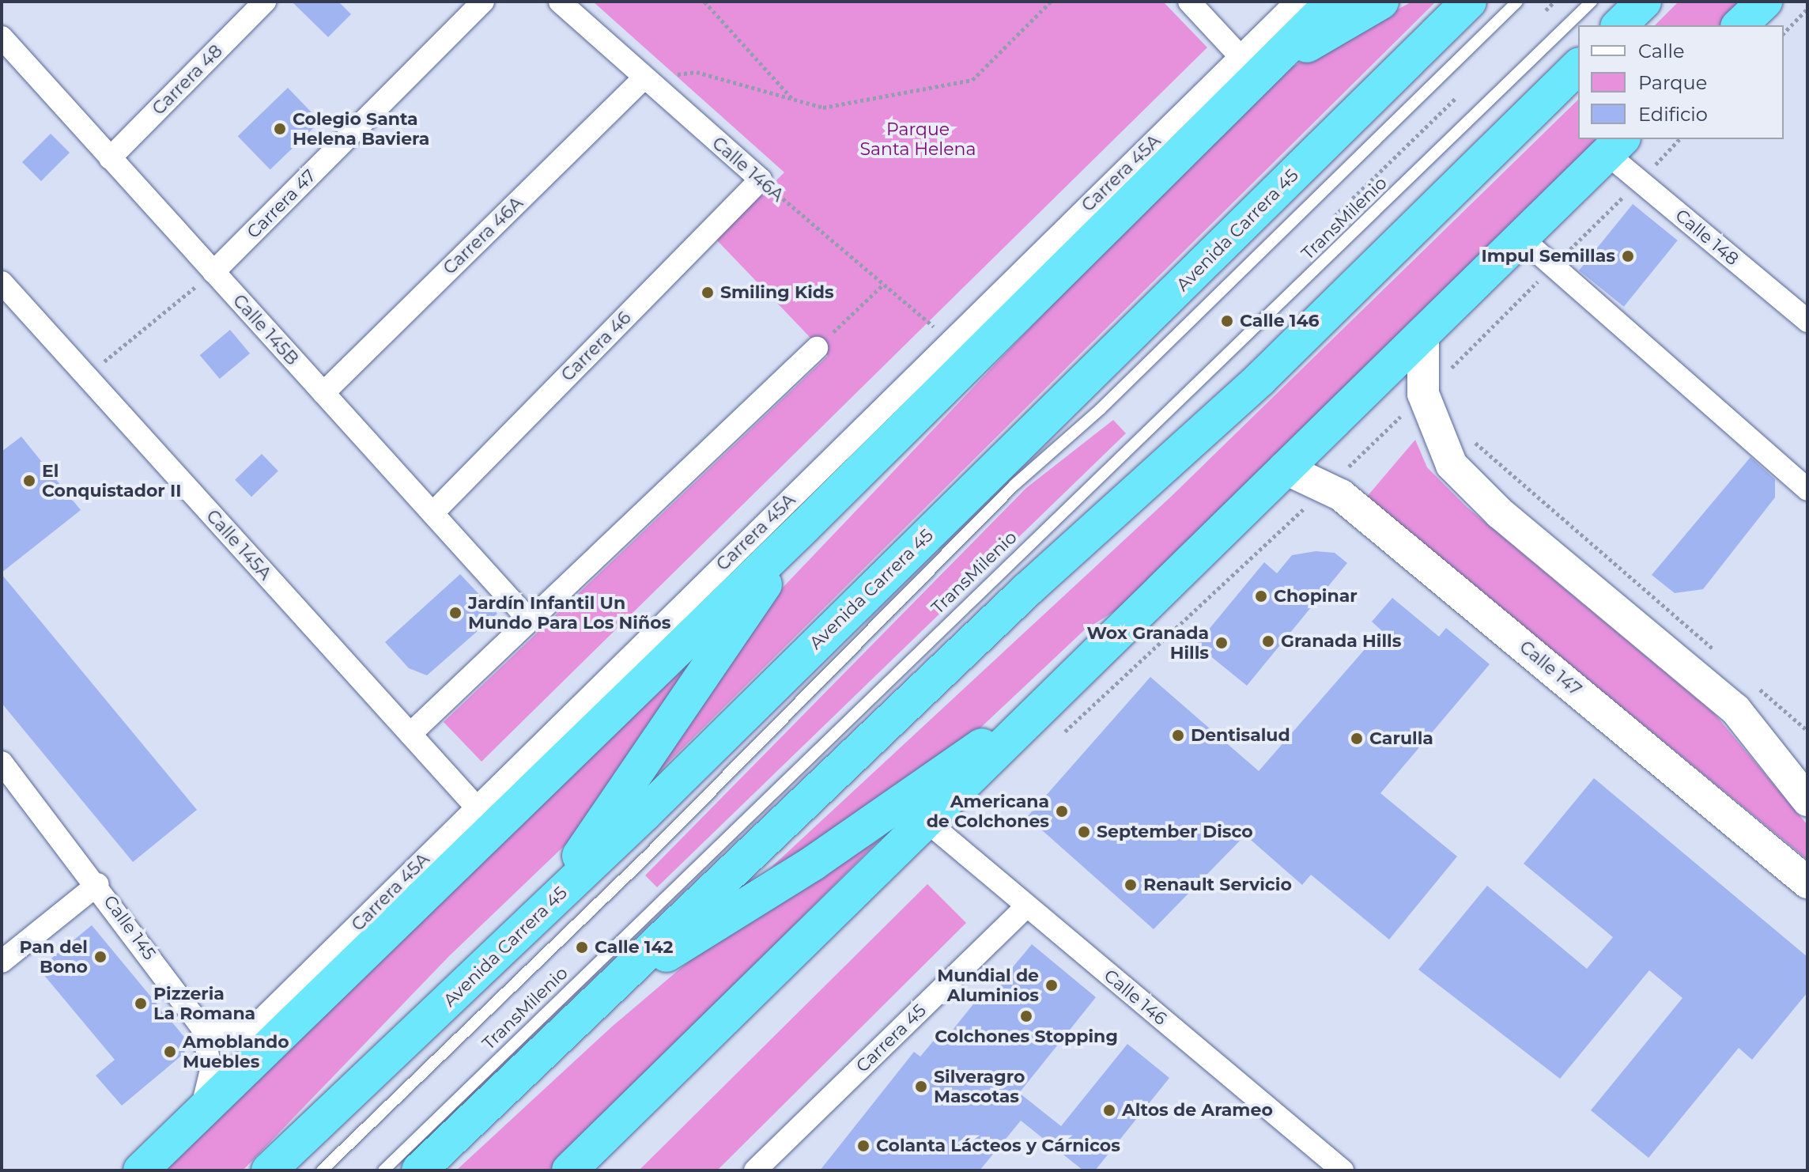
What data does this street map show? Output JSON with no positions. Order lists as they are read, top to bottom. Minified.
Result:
{"streets":{"highway":["Avenida Carrera 45"],"main road":["Calle 147"],"street":["Carrera 48","Calle 146A","Carrera 45A","Carrera 47","Carrera 46A","Calle 148","Calle 145B","Carrera 46","Calle 145A","Calle 145","Calle 146","Carrera 45"],"lane":["TransMilenio"]},"crossings":[["Carrera 48","Calle 145B"],["Calle 146A","Carrera 46A"],["Calle 146A","Carrera 46"],["Carrera 45A","Calle 145A"],["Carrera 45A","Calle 145"],["Carrera 47","Calle 145B"],["Carrera 46A","Calle 145B"],["Calle 145B","Carrera 46"],["Calle 146","Carrera 45"]],"parks":["Parque Santa Helena"],"places":["Colegio Santa Helena Baviera","Impul Semillas","Smiling Kids","Calle 146","El Conquistador II","Chopinar","Jardín Infantil Un Mundo Para Los Niños","Granada Hills","Wox Granada Hills","Dentisalud","Carulla","Americana de Colchones","September Disco","Renault Servicio","Calle 142","Pan del Bono","Mundial de Aluminios","Pizzeria La Romana","Colchones Stopping","Amoblando Muebles","Silveragro Mascotas","Altos de Arameo","Colanta Lácteos y Cárnicos"],"legend":["Calle","Parque","Edificio"]}
